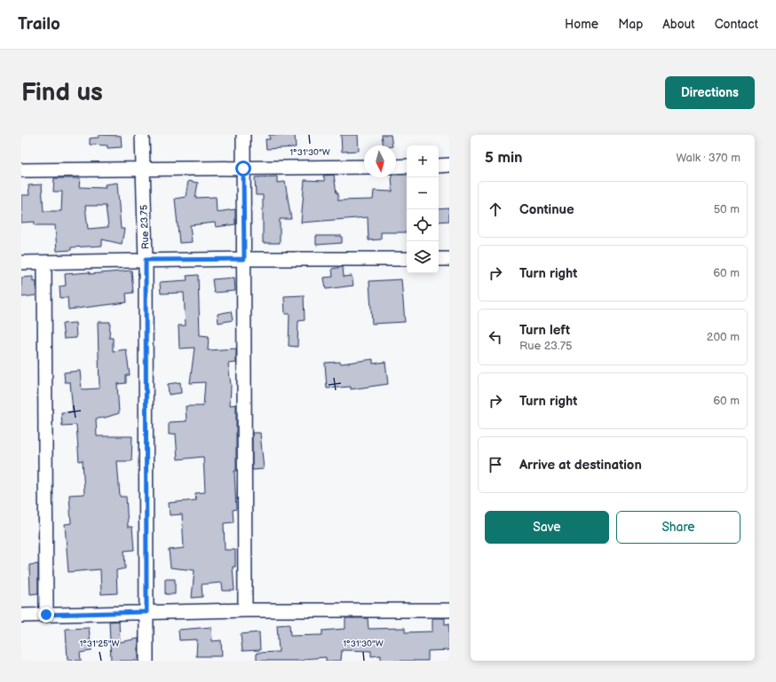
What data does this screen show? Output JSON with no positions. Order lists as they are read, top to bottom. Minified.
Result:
{"streets":{"street":["Rue 23.75"]},"north":"bottom","page":{"header":"Trailo","nav":["Home","Map","About","Contact"],"buttons":["Directions",["Save","Share"]],"title":"Find us","heading":["5 min","Walk · 370 m"],"map_buttons":["+","−"],"list":[["Continue","50 m"],["Turn right","60 m"],["Turn left","Rue 23.75","200 m"],["Turn right","60 m"],"Arrive at destination"]},"coordinates":["1°31'30\"W","1°31'25\"W"]}
